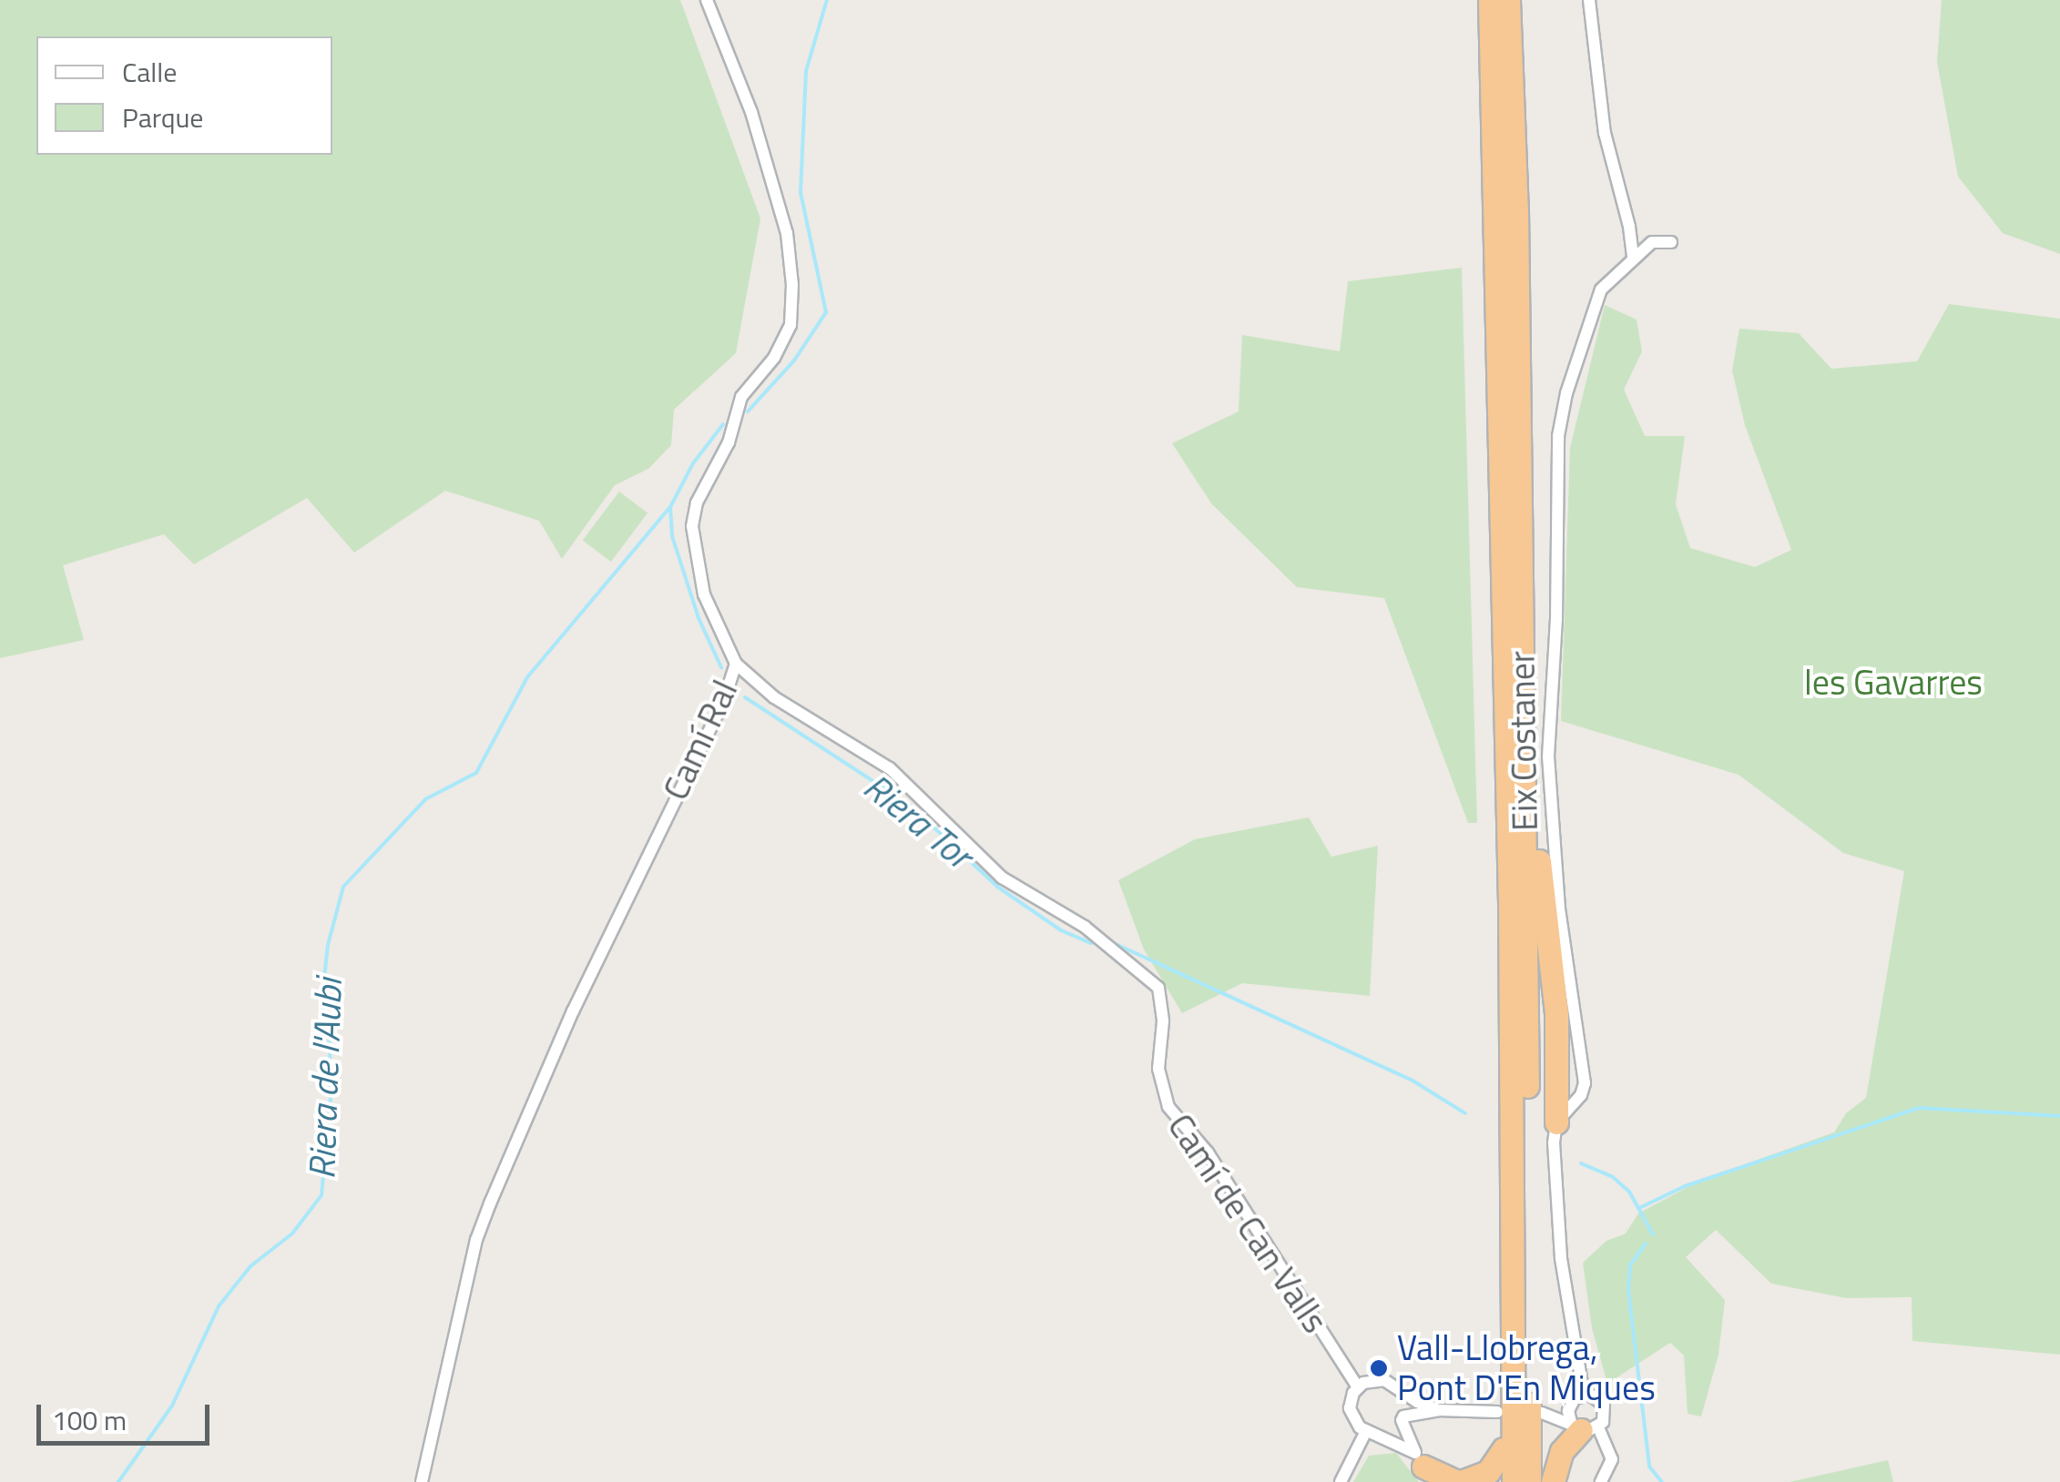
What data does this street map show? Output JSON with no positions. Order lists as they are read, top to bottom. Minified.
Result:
{"streets":{"highway":["Eix Costaner"],"street":["Camí Ral","Camí de Can Valls"]},"crossings":[["Camí Ral","Camí de Can Valls"]],"water":["Riera Tor","Riera de l'Aubi"],"parks":["les Gavarres"],"places":["Vall-Llobrega, Pont D'En Miques"],"legend":["Calle","Parque"],"scale_bar":"100 m"}
